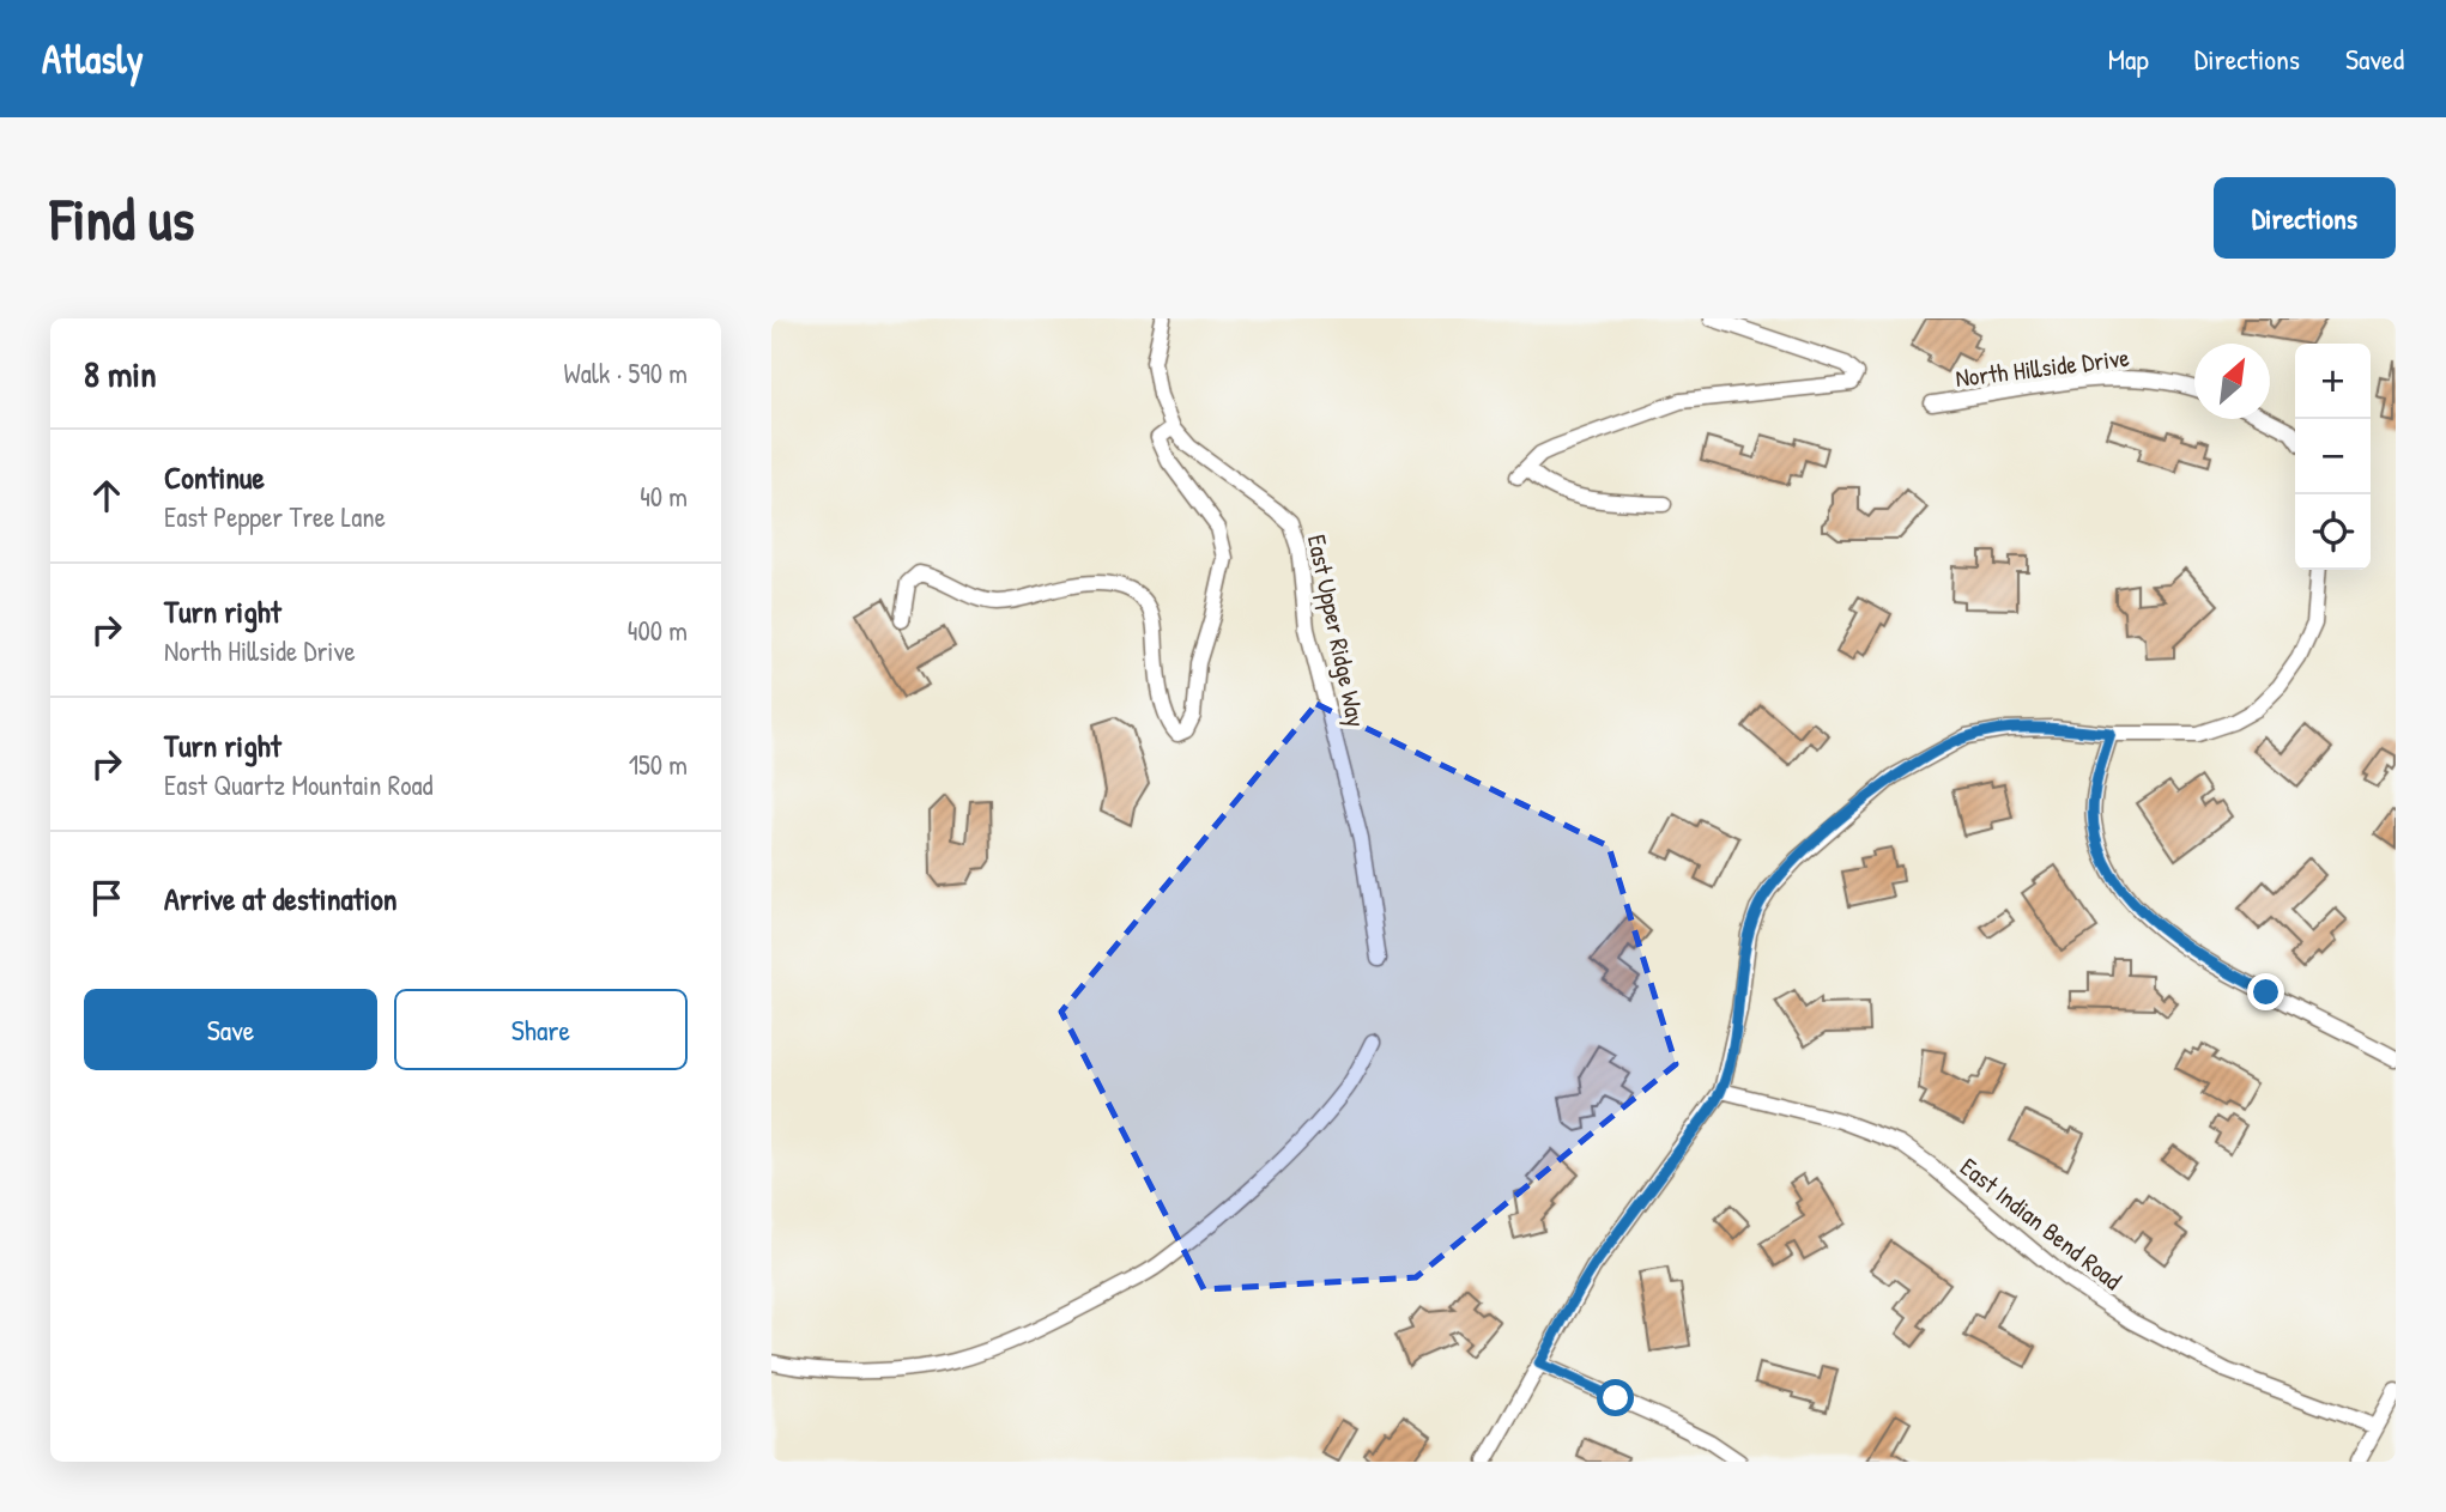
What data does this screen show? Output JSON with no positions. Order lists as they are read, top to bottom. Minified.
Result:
{"streets":{"street":["North Hillside Drive","East Upper Ridge Way","East Indian Bend Road"]},"north":"top right","page":{"header":"Atlasly","nav":["Map","Directions","Saved"],"buttons":["Directions",["Save","Share"]],"title":"Find us","heading":["8 min","Walk · 590 m"],"map_buttons":["+","−"],"list":[["Continue","East Pepper Tree Lane","40 m"],["Turn right","North Hillside Drive","400 m"],["Turn right","East Quartz Mountain Road","150 m"],"Arrive at destination"]}}
